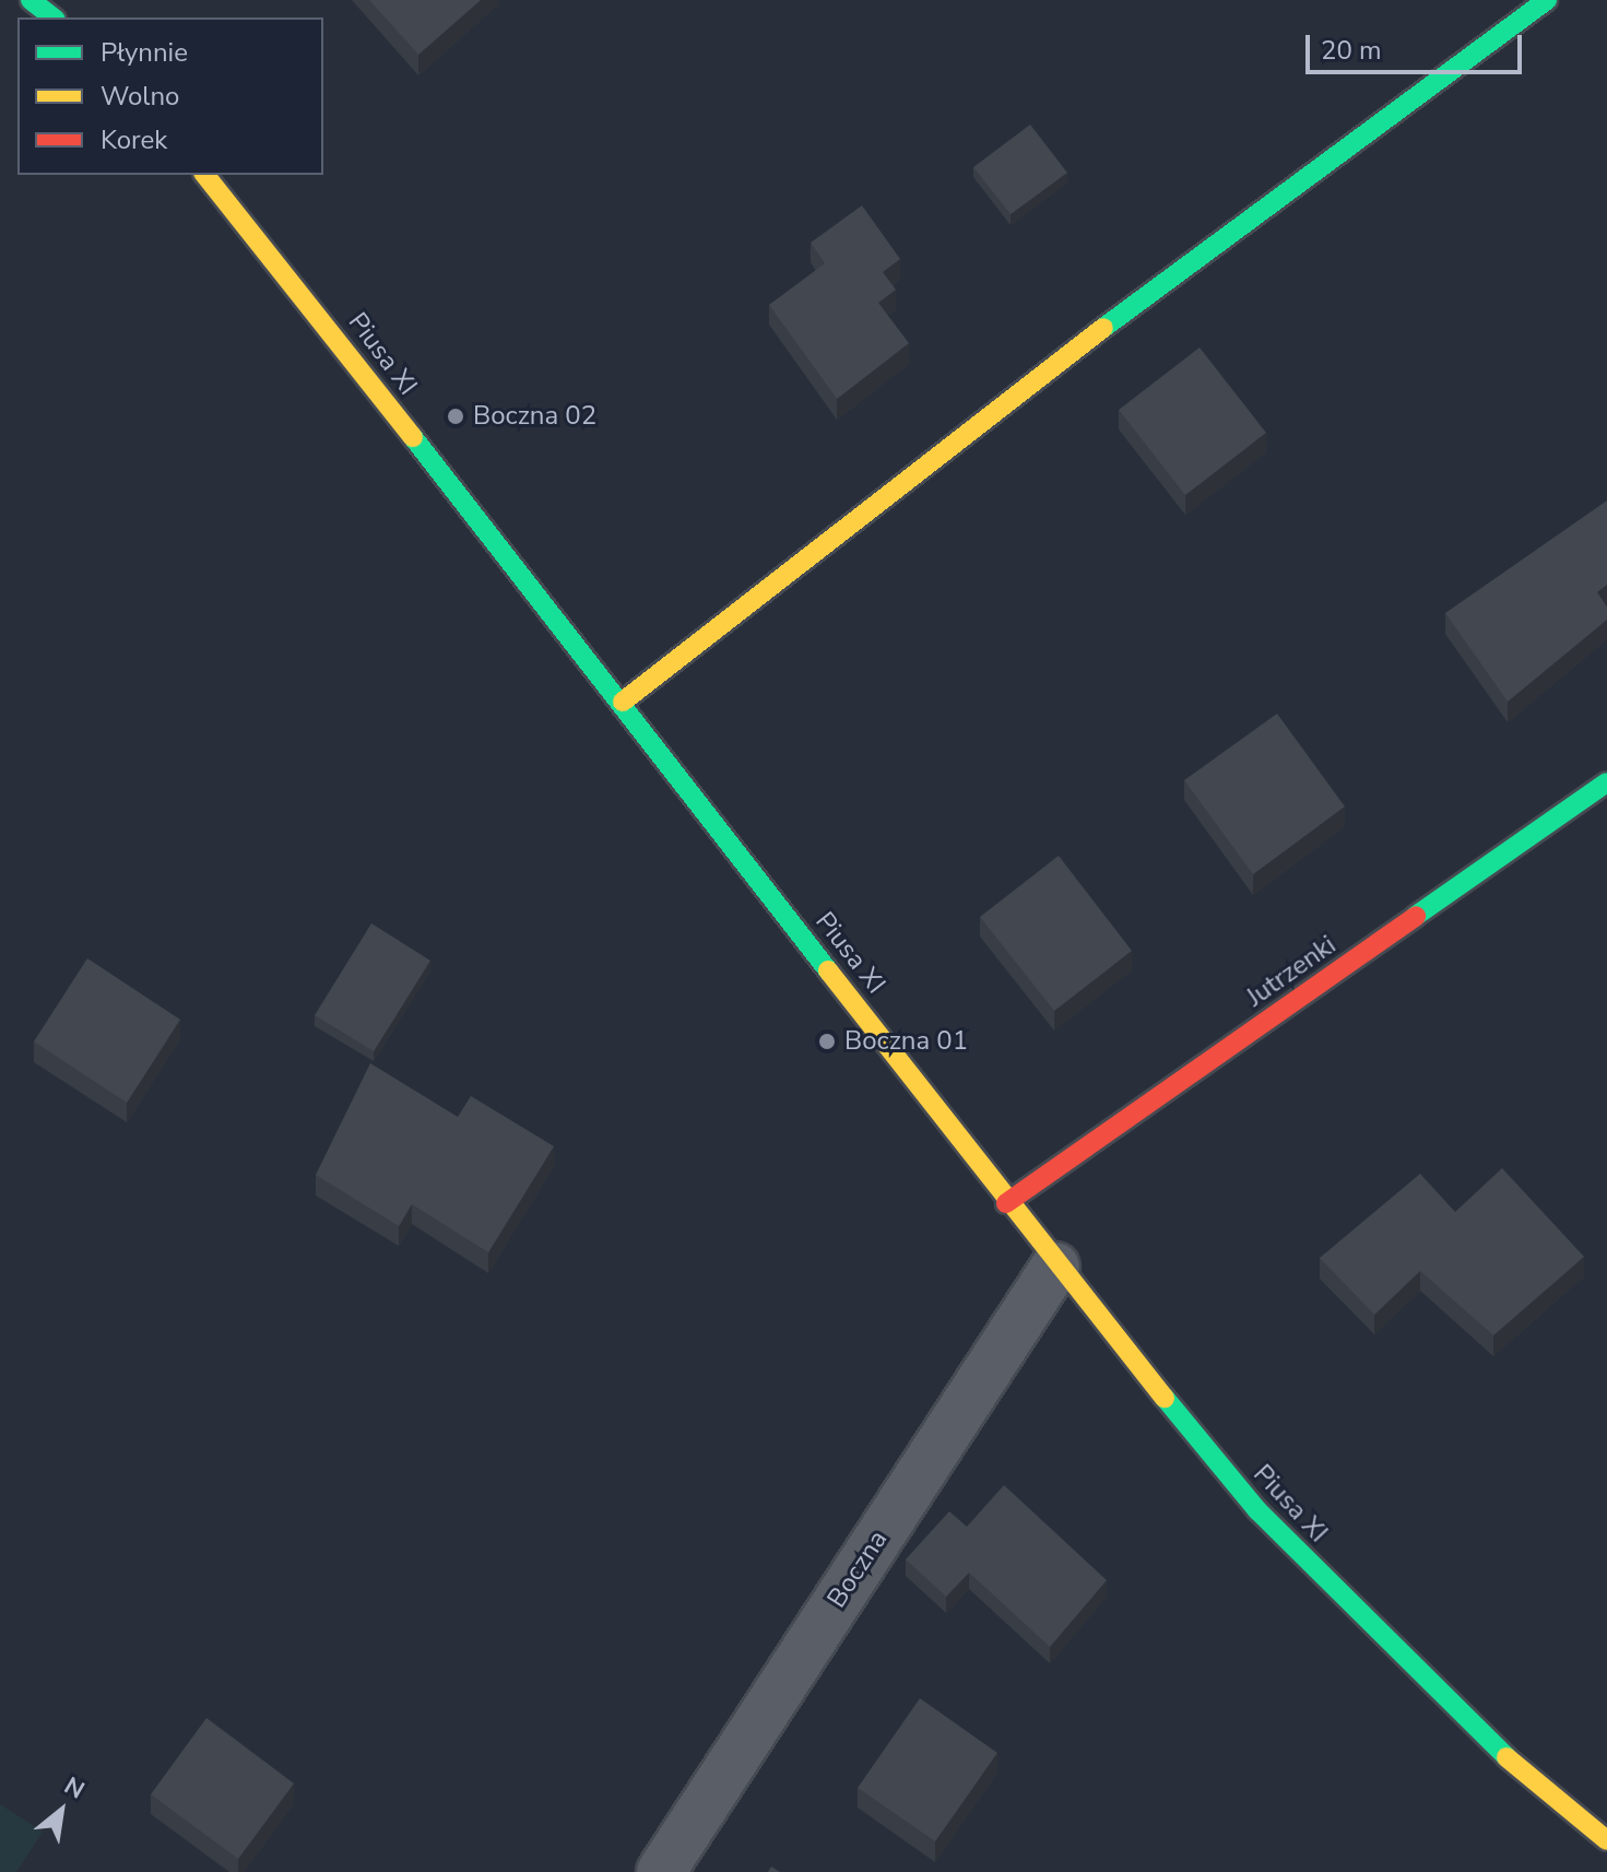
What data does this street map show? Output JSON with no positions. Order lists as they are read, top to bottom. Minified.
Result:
{"streets":{"street":["Piusa XI","Jutrzenki","Boczna"]},"crossings":[["Piusa XI","Jutrzenki"],["Piusa XI","Boczna"]],"places":["Boczna 02","Boczna 01"],"legend":["Płynnie","Wolno","Korek"],"scale_bar":"20 m","north":"top right"}
